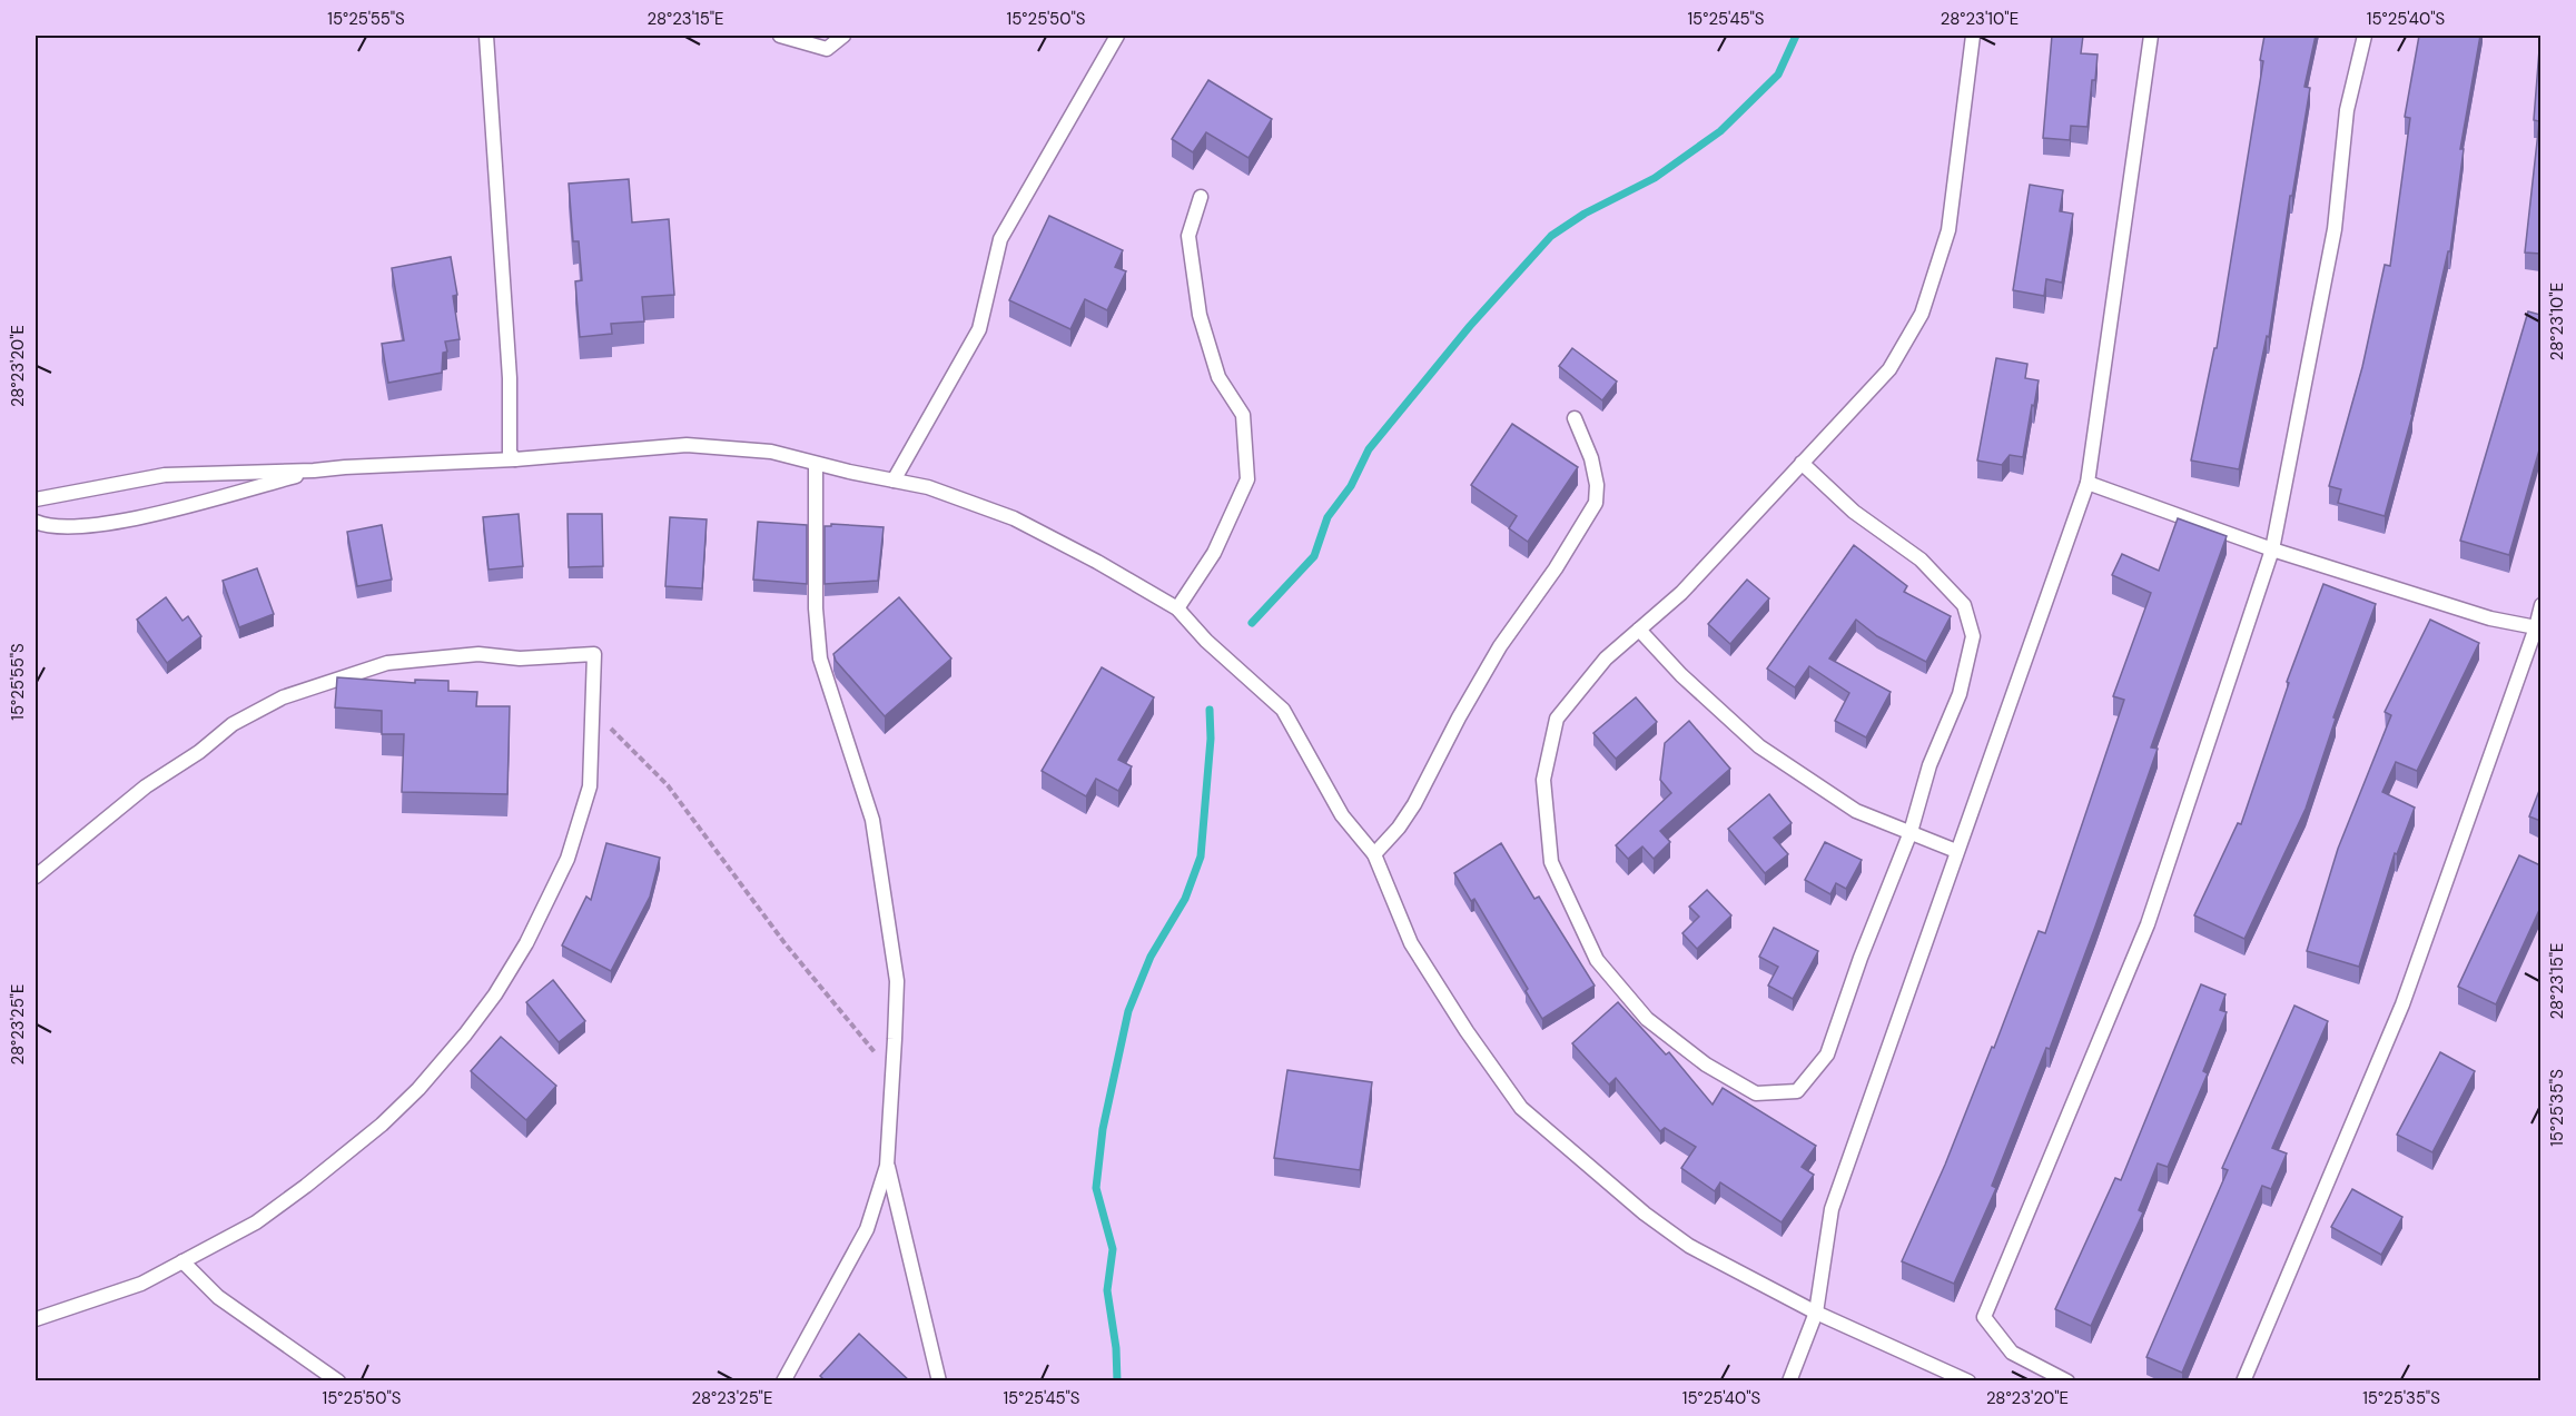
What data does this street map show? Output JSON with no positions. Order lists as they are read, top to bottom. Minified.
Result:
{"coordinates":["15°25'55\"S","28°23'15\"E","15°25'50\"S","15°25'45\"S","28°23'10\"E","15°25'40\"S","28°23'20\"E","28°23'25\"E","15°25'35\"S"]}
